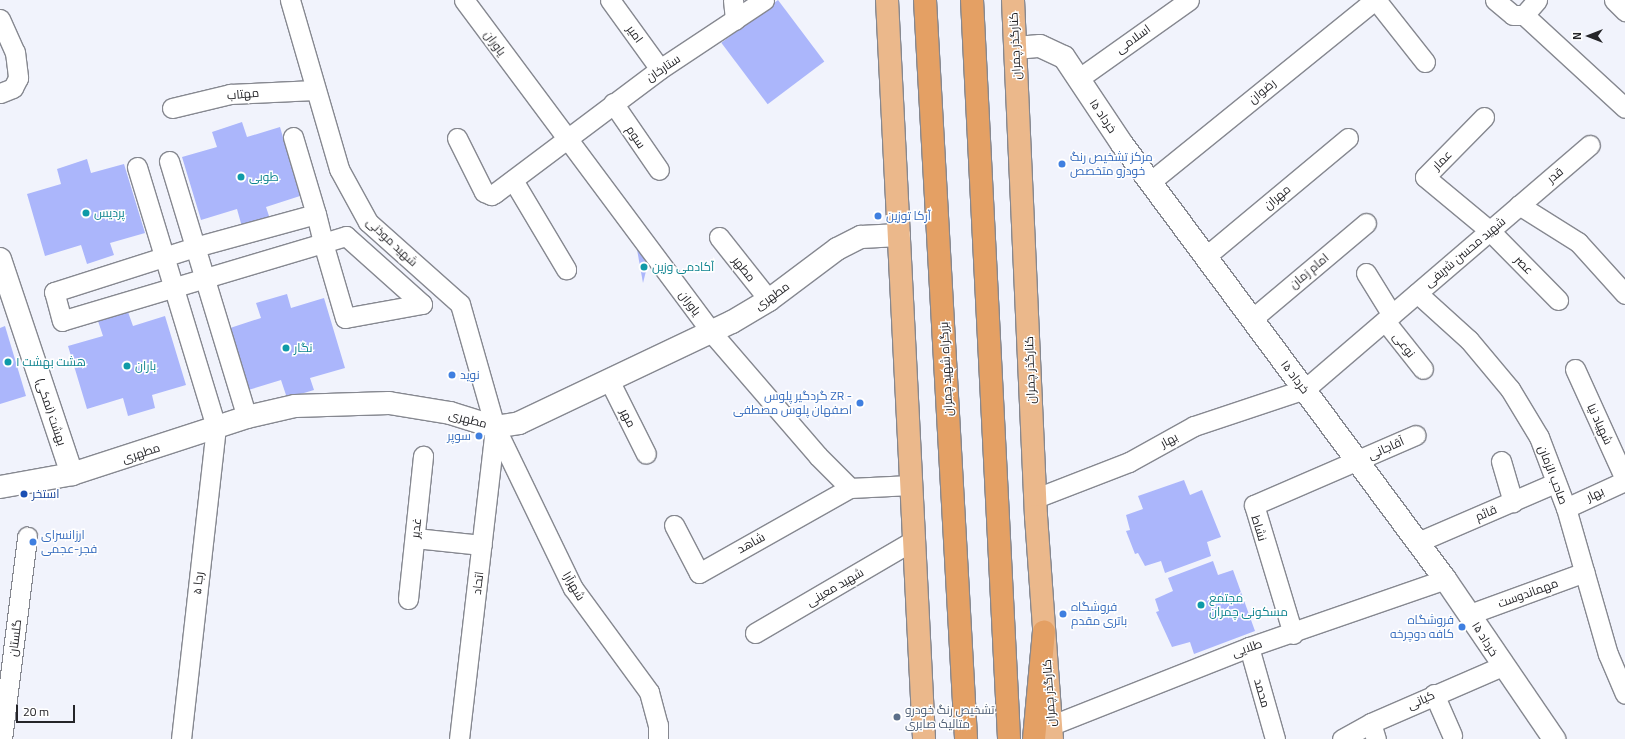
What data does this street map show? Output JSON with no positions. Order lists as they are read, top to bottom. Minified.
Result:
{"streets":{"highway":["بزرگراه شهید چمران"],"main road":["کنارگذر چمران"],"street":["امیر","اسلامی","یاوران","ستارخان","رضوان","مهتاب","۱۵ خرداد","سوم","عمار","قدر","مهران","شهید موذنی","شهید محسن شریفی","عصر","مطهر","امام زمان","مطهری","نوعی","بهشت (نمکی)","مهر","شهیاد نیا","بهار","آقاجانی","صاحب الزمان","قائم","غدیر","نشاط","شاهد","رجا ۵","اتحاد","شهرآرا","شهید معینی","مهماندوست","گلستان","طلایی","محمد","کیانی"]},"crossings":[["امیر","ستارخان"],["اسلامی","۱۵ خرداد"],["یاوران","ستارخان"],["یاوران","مطهری"],["یاوران","شاهد"],["کنارگذر چمران","۱۵ خرداد"],["کنارگذر چمران","بهار"],["کنارگذر چمران","طلایی"],["ستارخان","سوم"],["رضوان","۱۵ خرداد"],["مهتاب","شهید موذنی"],["۱۵ خرداد","مهران"],["۱۵ خرداد","شهید محسن شریفی"],["۱۵ خرداد","امام زمان"],["۱۵ خرداد","بهار"],["۱۵ خرداد","آقاجانی"],["۱۵ خرداد","قائم"],["۱۵ خرداد","نشاط"],["۱۵ خرداد","مهماندوست"],["۱۵ خرداد","طلایی"],["۱۵ خرداد","کیانی"],["عمار","شهید محسن شریفی"],["عمار","عصر"],["قدر","شهید محسن شریفی"],["شهید موذنی","مطهری"],["شهید موذنی","اتحاد"],["شهید موذنی","شهرآرا"],["شهید محسن شریفی","عصر"],["شهید محسن شریفی","نوعی"],["شهید محسن شریفی","بهار"],["شهید محسن شریفی","صاحب الزمان"],["مطهر","مطهری"],["مطهری","بهشت (نمکی)"],["مطهری","مهر"],["مطهری","رجا ۵"],["مطهری","اتحاد"],["مطهری","شهرآرا"],["شهیاد نیا","بهار"],["بهار","صاحب الزمان"],["آقاجانی","نشاط"],["صاحب الزمان","قائم"],["صاحب الزمان","مهماندوست"],["نشاط","طلایی"],["اتحاد","شهرآرا"],["طلایی","محمد"]],"places":["مرکز تشخیص رنگ خودرو متخصص","طوبی","پردیس","آرکا توزین","آکادمی وزین","نگار","هشت بهشت ۱","باران","نوید","گردگیر پلوس ZR - اصفهان پلوس مصطفی","سوپر","استخر","ارزانسرای فجر-عجمی","مجتمع مسکونی چمران","فروشگاه باتری مقدم","فروشگاه کافه دوچرخه","تشخیص رنگ خودرو متالیک صابری"],"scale_bar":"20 m","north":"left"}
